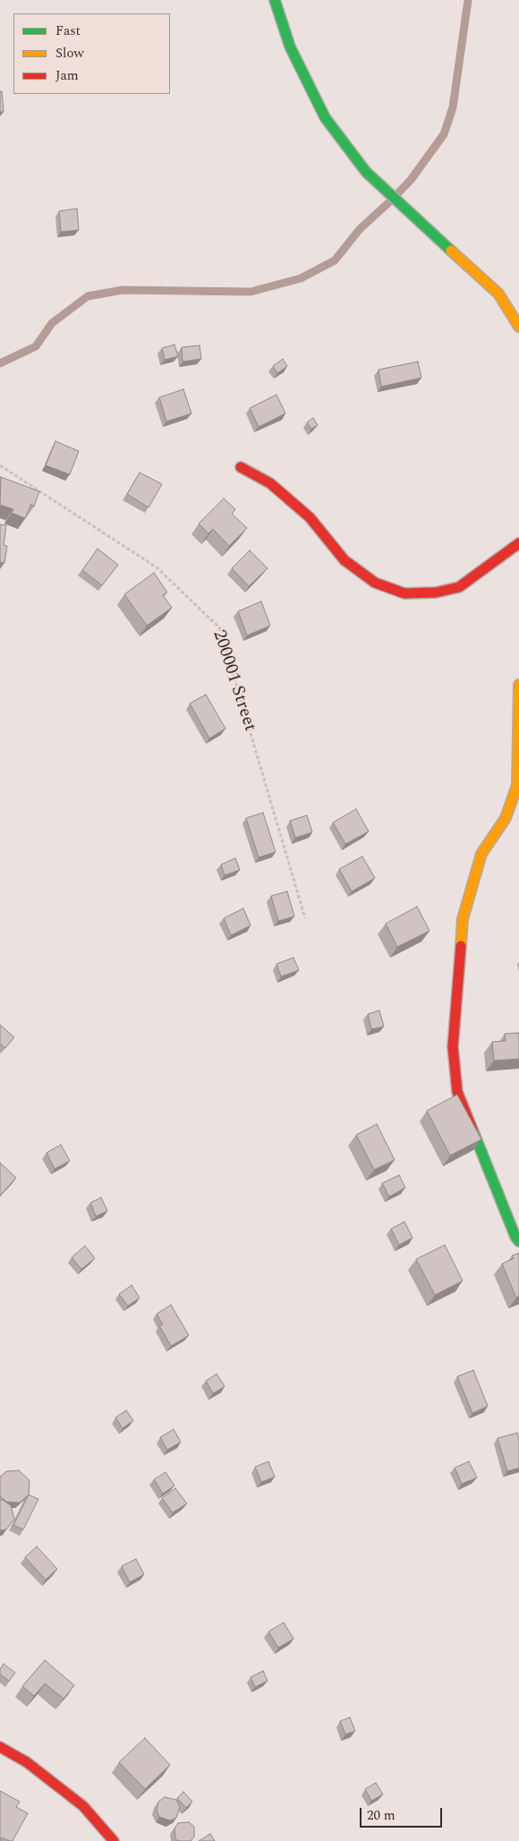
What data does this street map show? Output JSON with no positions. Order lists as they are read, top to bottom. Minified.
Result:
{"streets":{"path":["200001 Street"]},"legend":["Fast","Slow","Jam"],"scale_bar":"20 m"}
